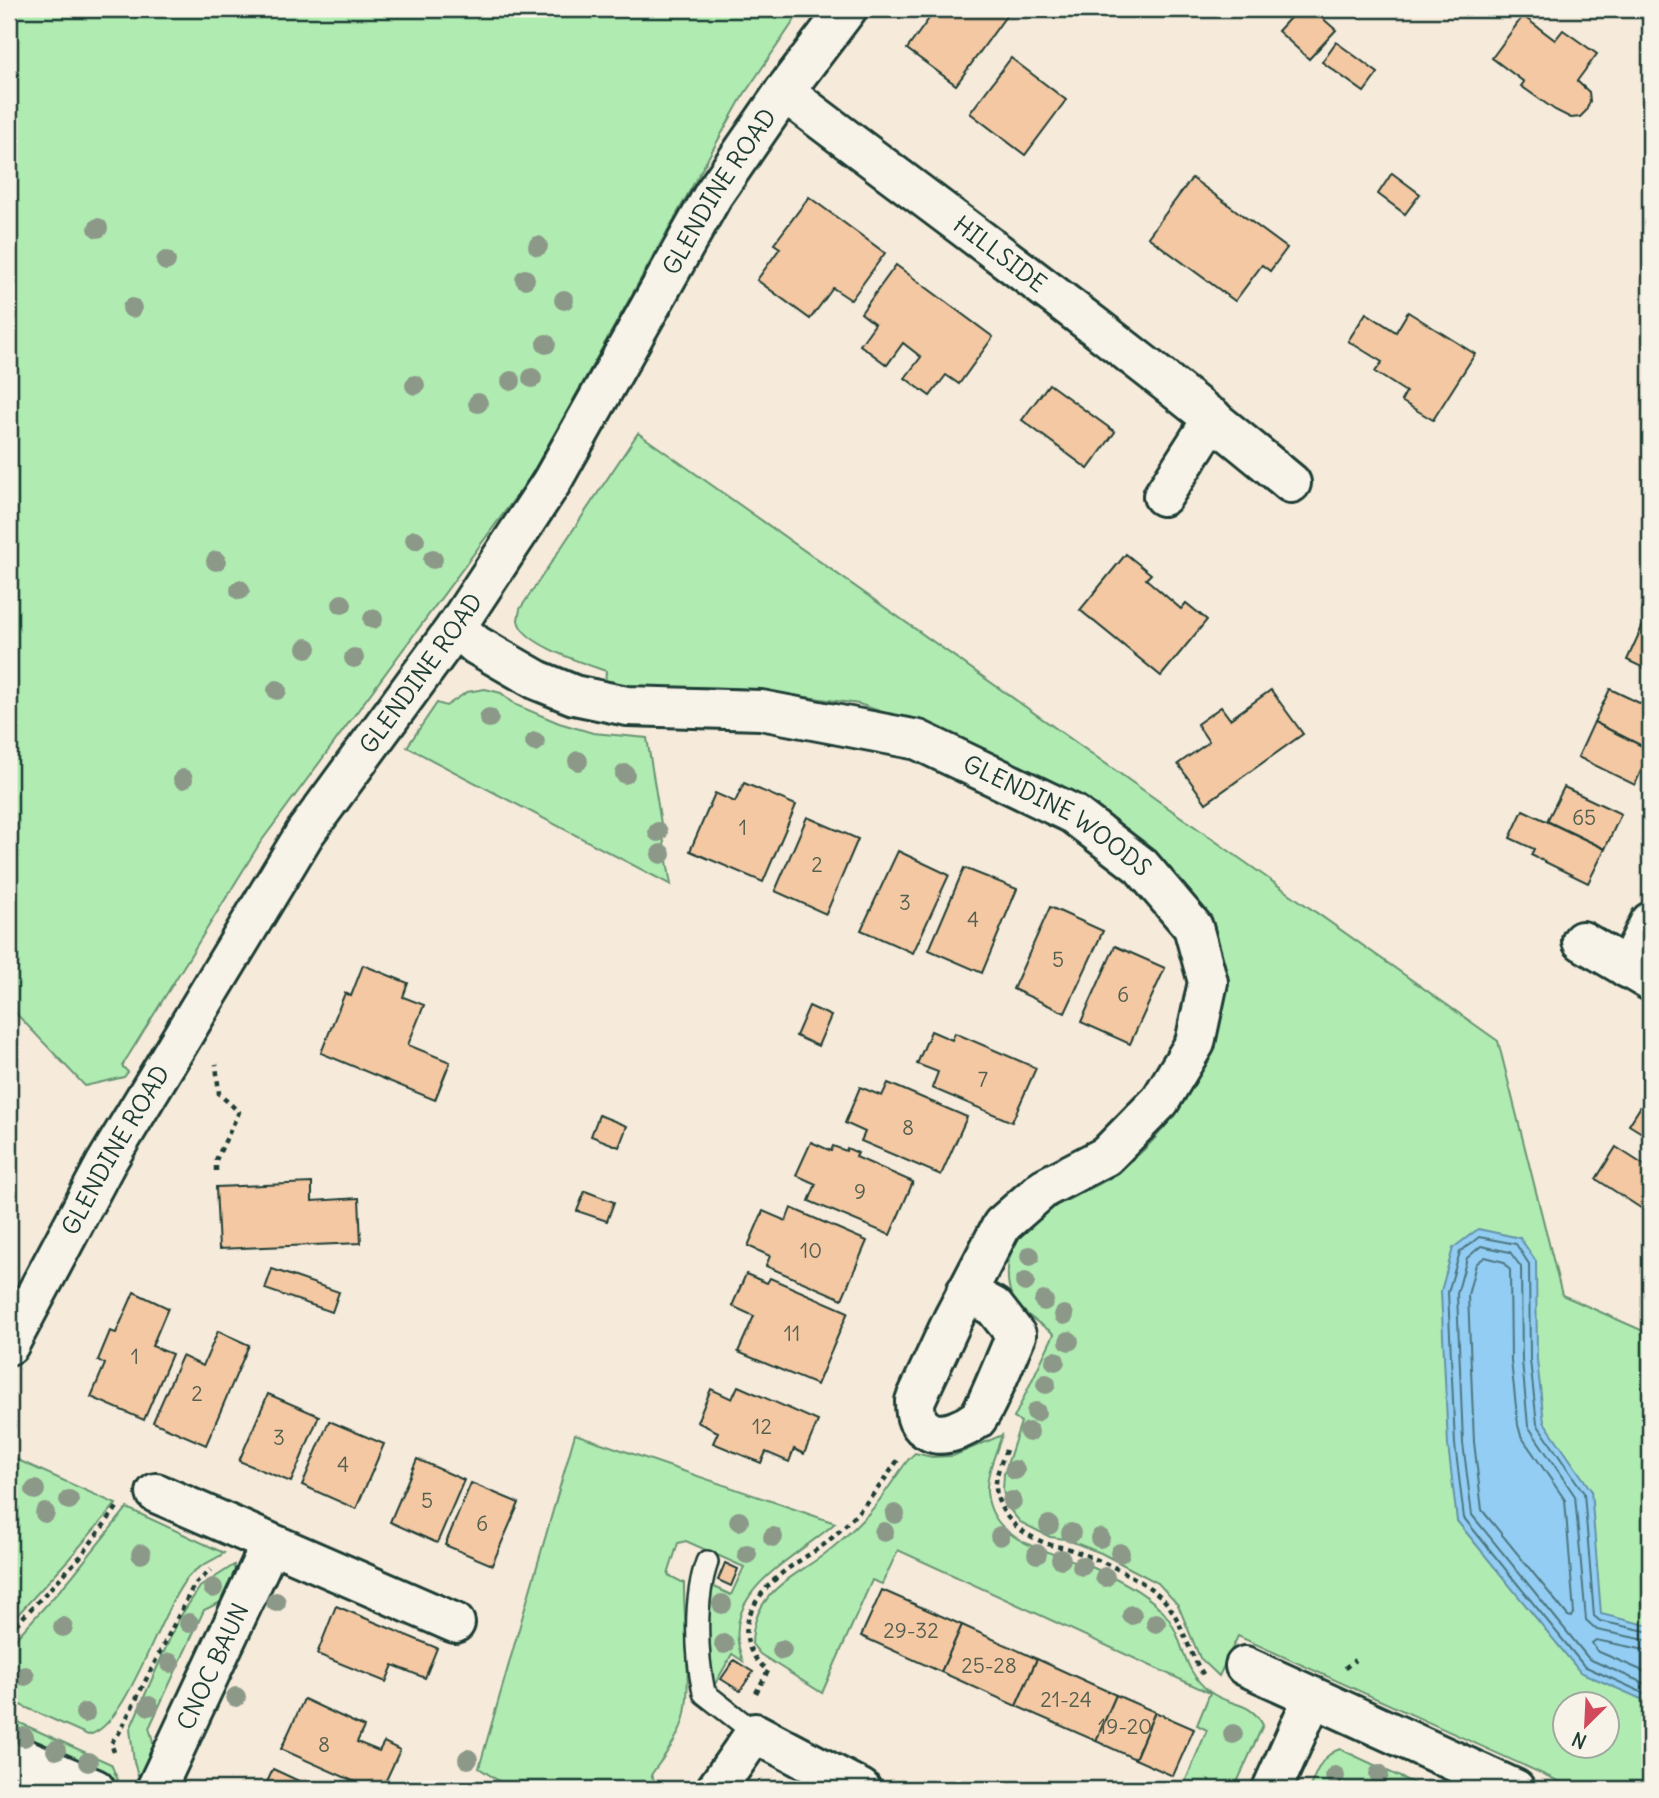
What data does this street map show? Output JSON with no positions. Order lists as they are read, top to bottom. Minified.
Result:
{"streets":{"street":["GLENDINE ROAD","HILLSIDE","GLENDINE WOODS","CNOC BAUN"]},"crossings":[["GLENDINE ROAD","HILLSIDE"],["GLENDINE ROAD","GLENDINE WOODS"]],"house_numbers":["65","1","2","3","4","5","6","7","8","9","10","11","1","2","12","3","4","5","6","29-32","25-28","21-24","19-20","8"],"north":"bottom left"}
